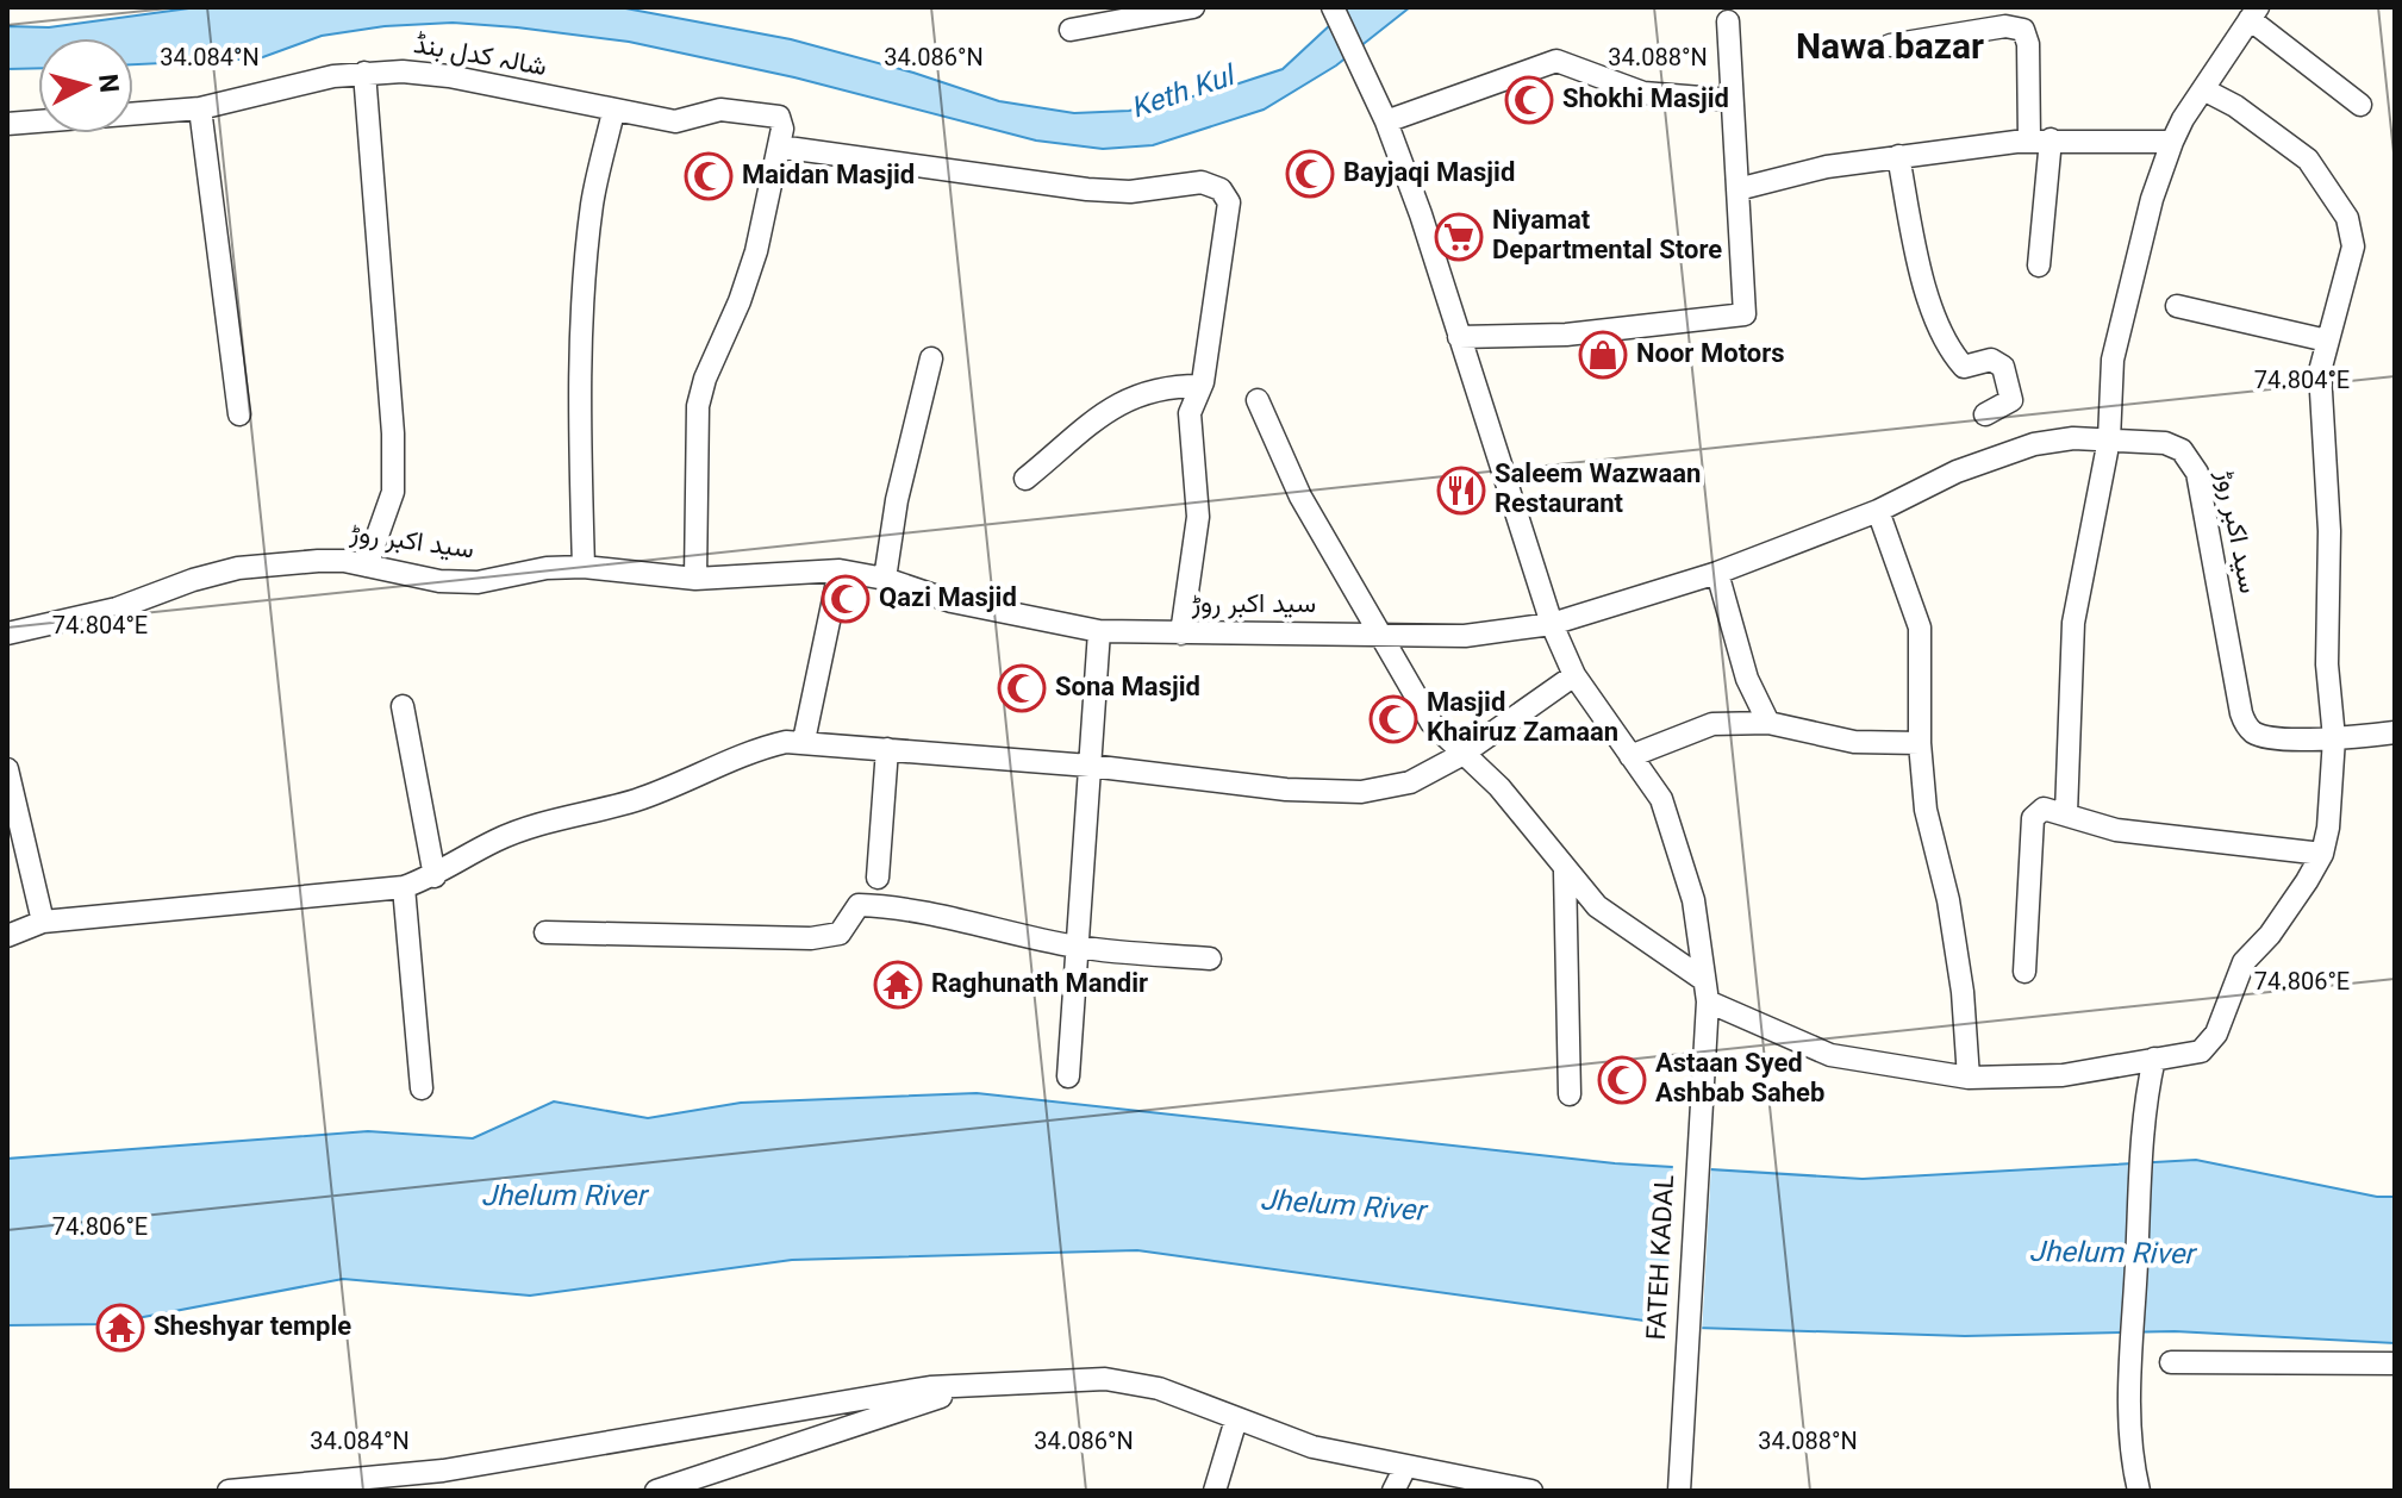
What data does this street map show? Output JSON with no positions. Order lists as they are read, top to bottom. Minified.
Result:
{"streets":{"street":["شالہ کدل بنڈ","سید اکبر روڑ","FATEH KADAL"]},"crossings":[["سید اکبر روڑ","FATEH KADAL"]],"districts":["Nawa bazar"],"water":["Keth Kul","Jhelum River"],"places":{"mosque":["Shokhi Masjid","Bayjaqi Masjid","Maidan Masjid","Qazi Masjid","Sona Masjid","Masjid Khairuz Zamaan","Astaan Syed Ashbab Saheb"],"supermarket":["Niyamat Departmental Store"],"shop":["Noor Motors"],"restaurant":["Saleem Wazwaan Restaurant"],"temple":["Raghunath Mandir","Sheshyar temple"]},"north":"right","coordinates":["34.084°N","34.086°N","34.088°N","74.804°E","74.806°E"]}
